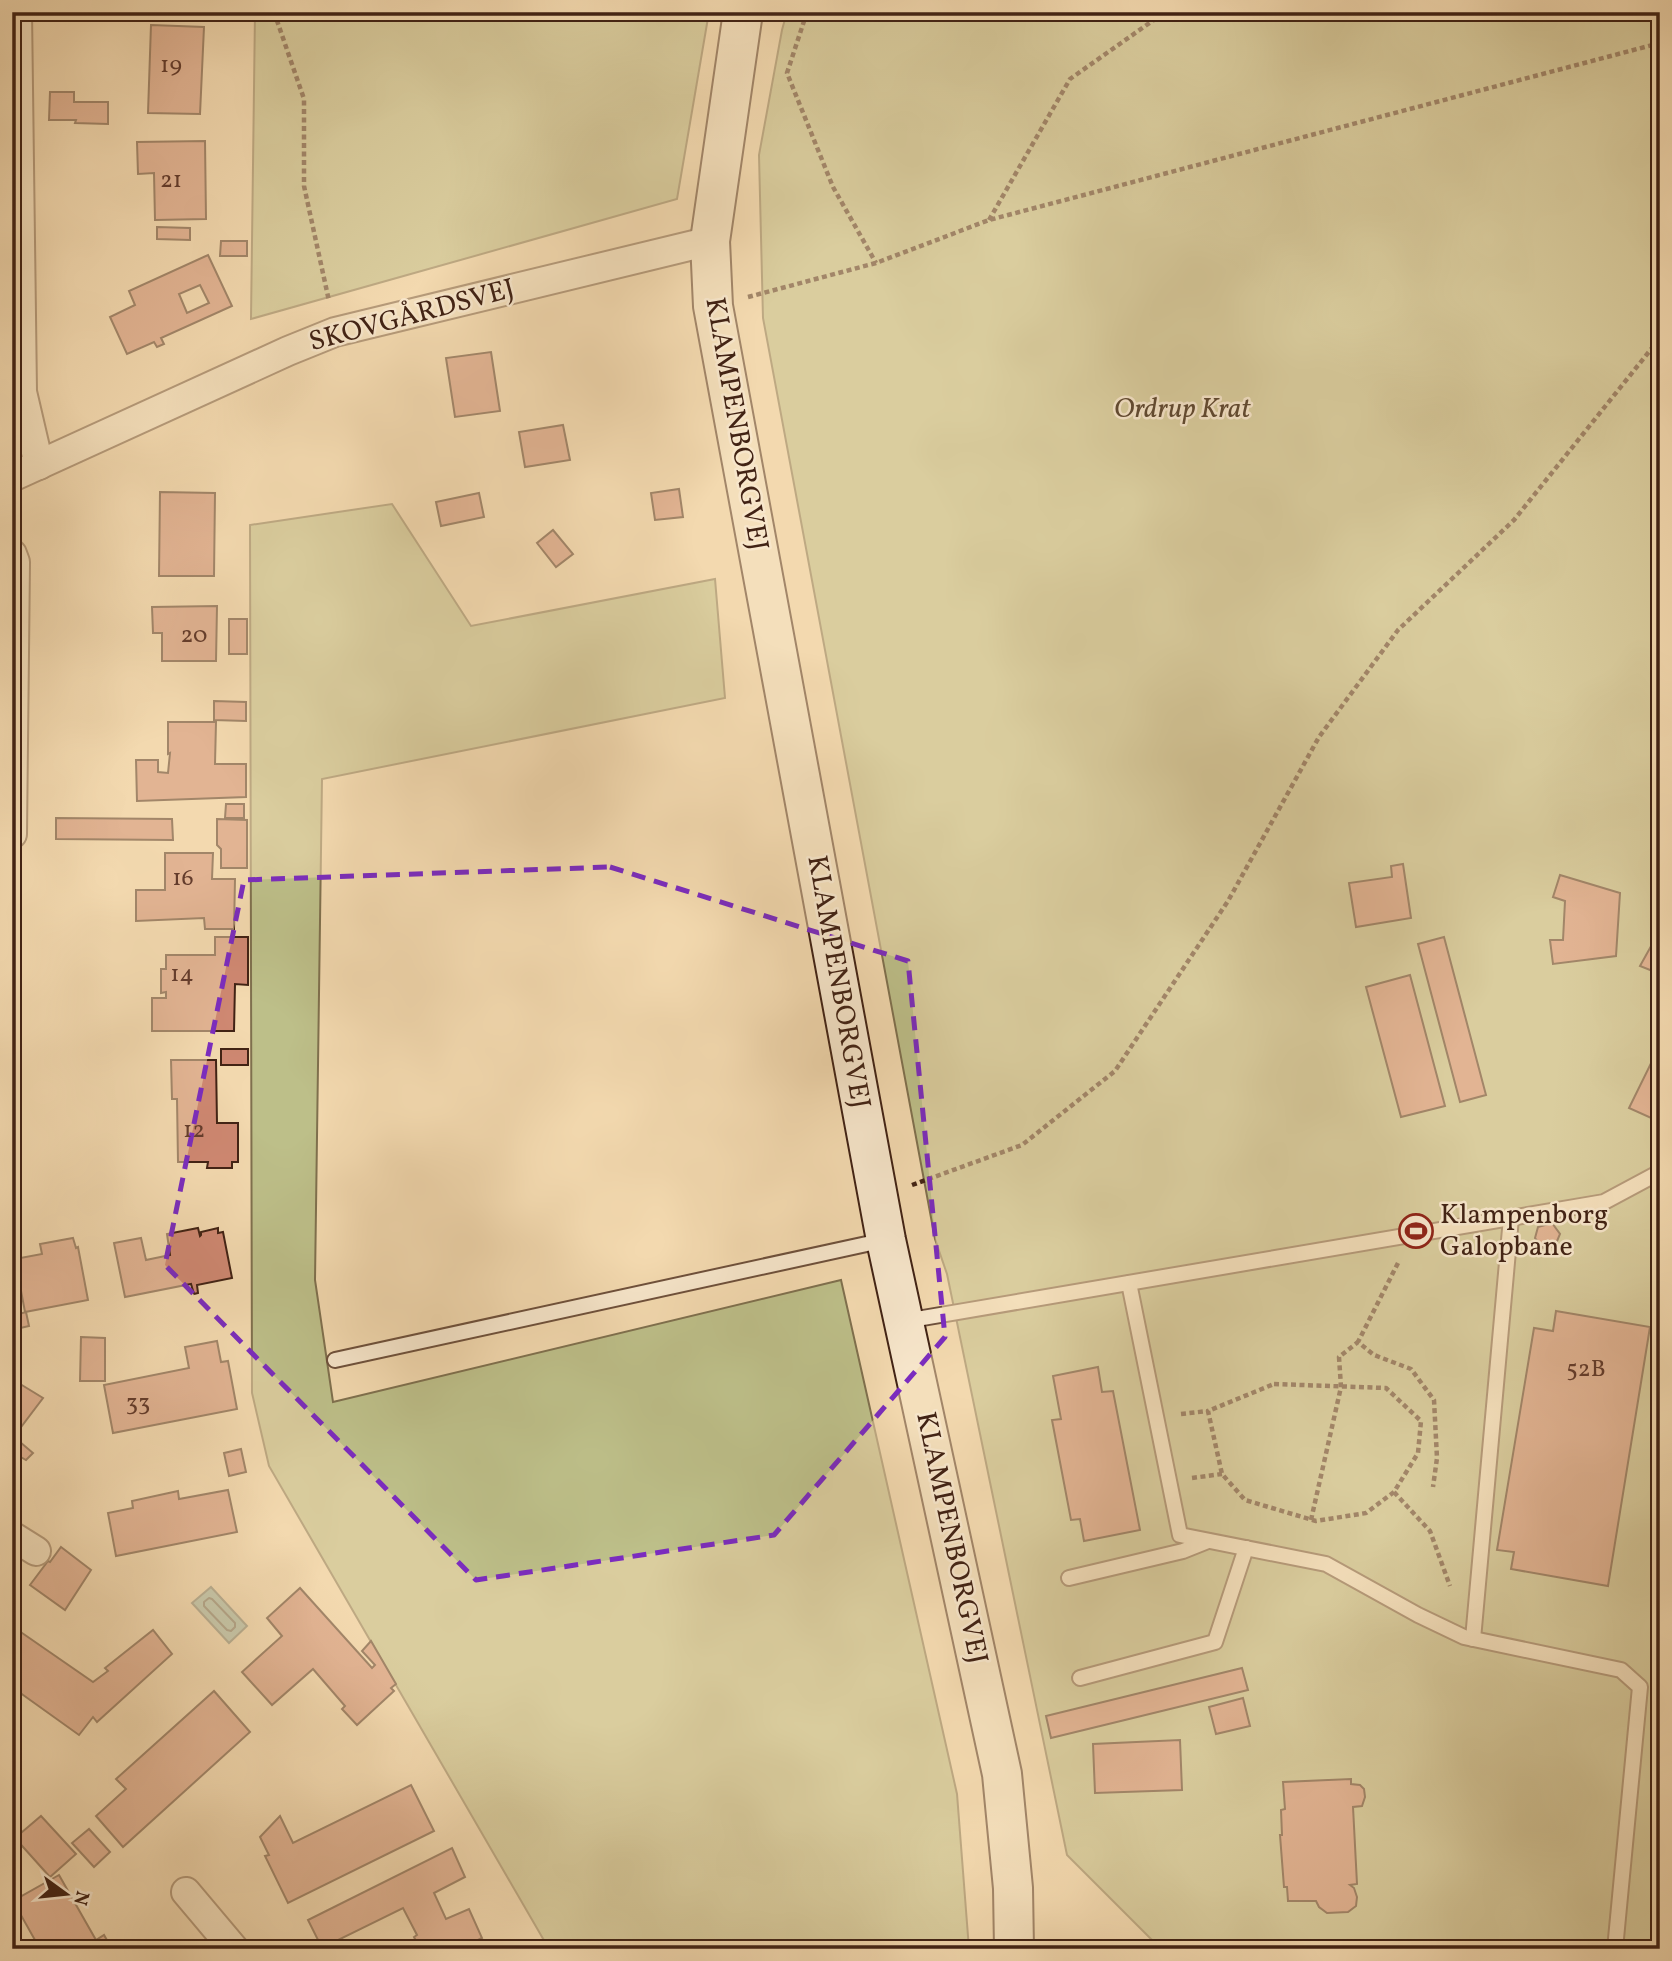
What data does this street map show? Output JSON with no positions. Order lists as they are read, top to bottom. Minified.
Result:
{"streets":{"street":["SKOVGÅRDSVEJ","KLAMPENBORGVEJ"]},"crossings":[["SKOVGÅRDSVEJ","KLAMPENBORGVEJ"]],"parks":["Ordrup Krat"],"places":{"sports":["Klampenborg Galopbane"]},"house_numbers":["19","21","20","16","14","12","52B","33"],"north":"right"}
